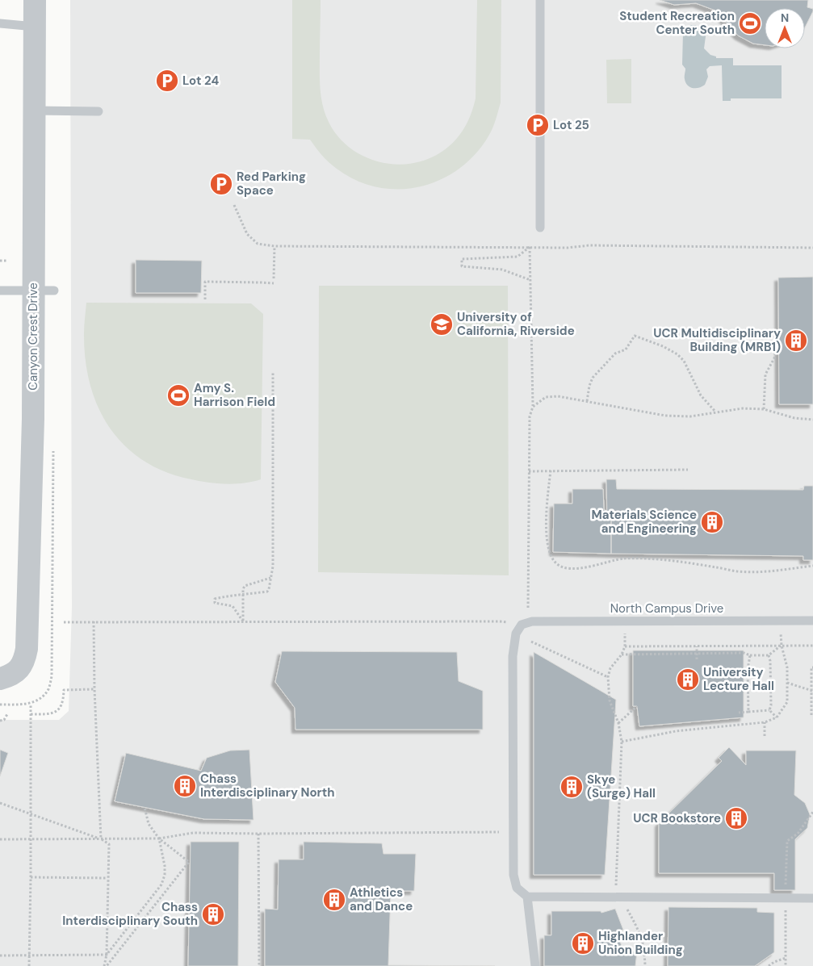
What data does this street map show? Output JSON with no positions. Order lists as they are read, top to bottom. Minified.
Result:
{"streets":{"street":["Canyon Crest Drive"],"lane":["North Campus Drive"]},"places":{"sports":["Student Recreation Center South","Amy S. Harrison Field"],"parking":["Lot 24","Lot 25","Red Parking Space"],"school or university":["University of California, Riverside"],"building":["UCR Multidisciplinary Building (MRB1)","Materials Science and Engineering","University Lecture Hall","Chass Interdisciplinary North","Skye (Surge) Hall","UCR Bookstore","Athletics and Dance","Chass Interdisciplinary South","Highlander Union Building"]},"north":"top"}
